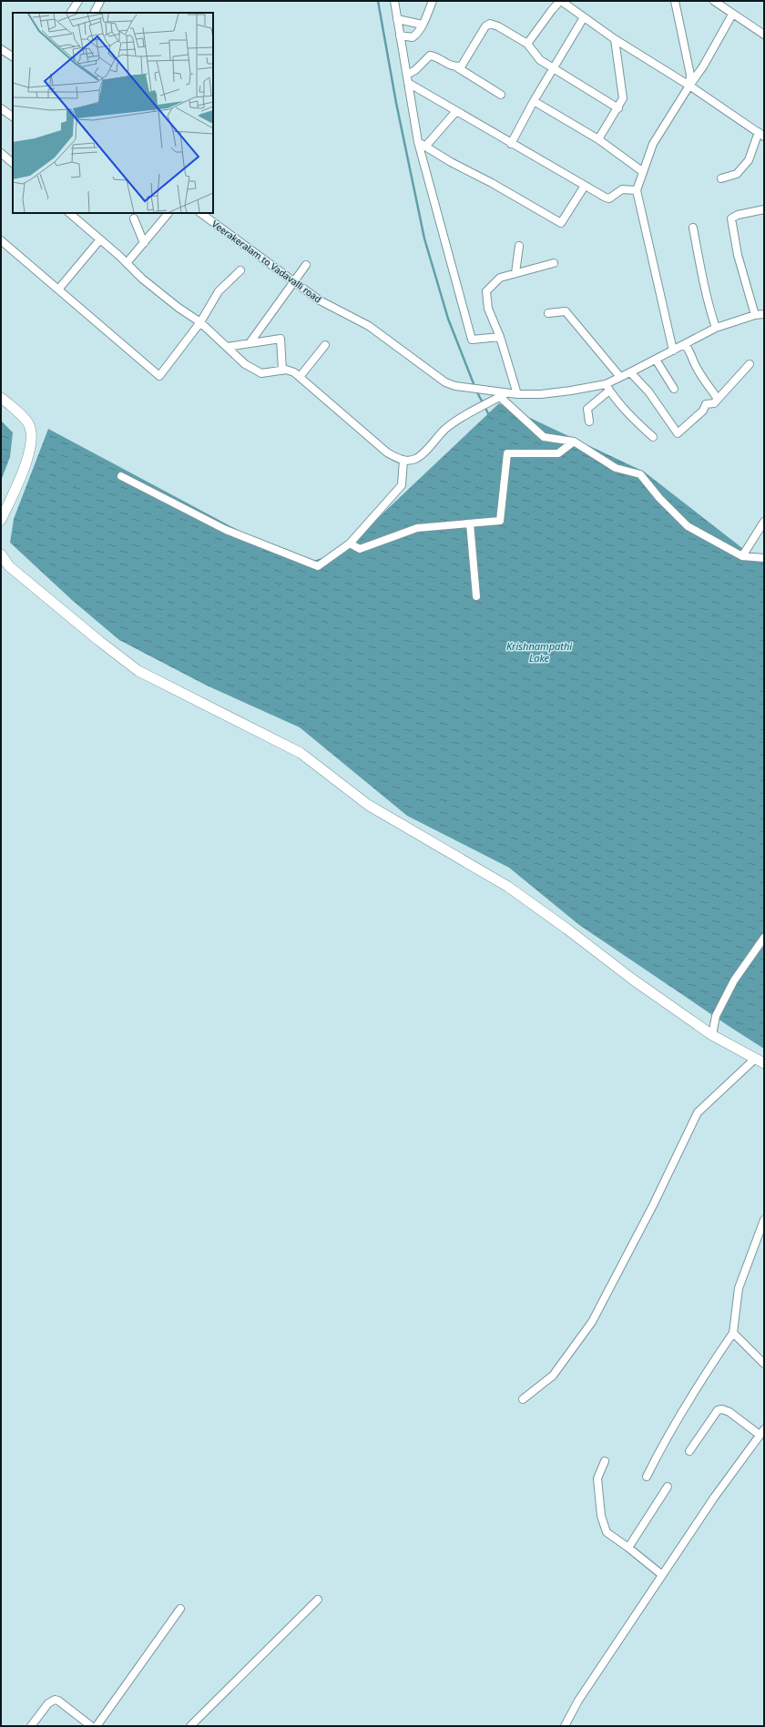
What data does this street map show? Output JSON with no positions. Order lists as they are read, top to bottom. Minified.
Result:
{"streets":{"street":["Veerakeralam to Vadavalli road"]},"water":["Krishnampathi Lake"]}
